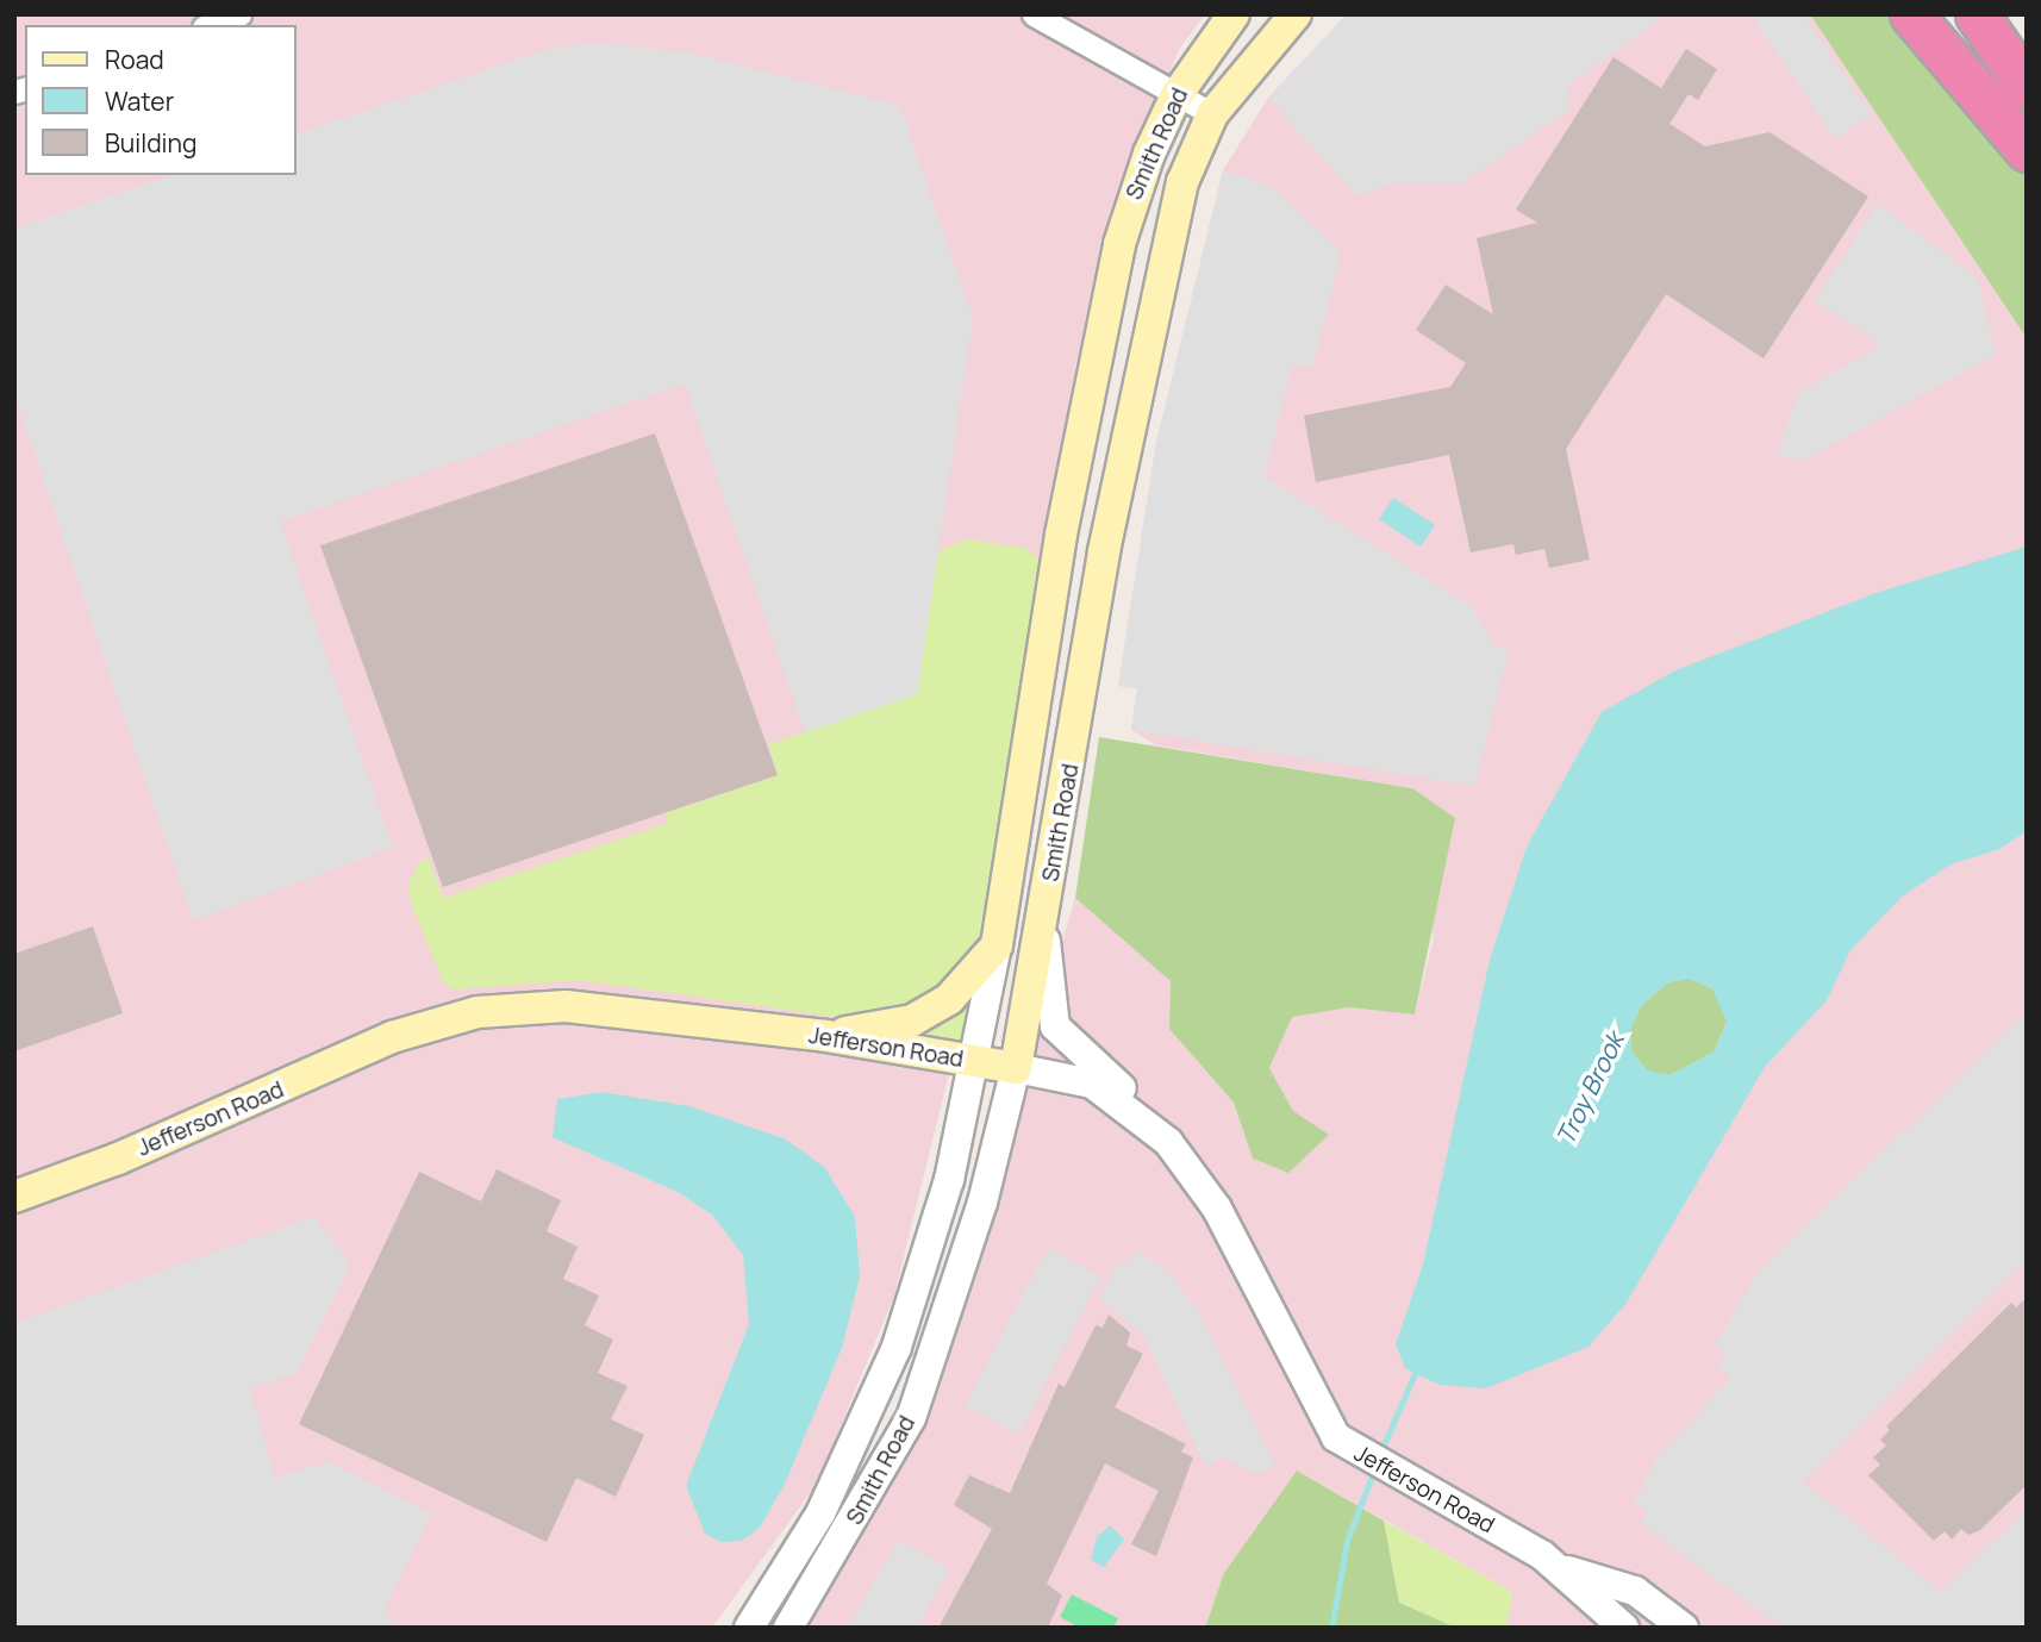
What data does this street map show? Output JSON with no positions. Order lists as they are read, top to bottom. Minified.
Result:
{"streets":{"main road":["Smith Road","Jefferson Road"]},"crossings":[["Smith Road","Jefferson Road"]],"water":["Troy Brook"],"legend":["Road","Water","Building"]}
